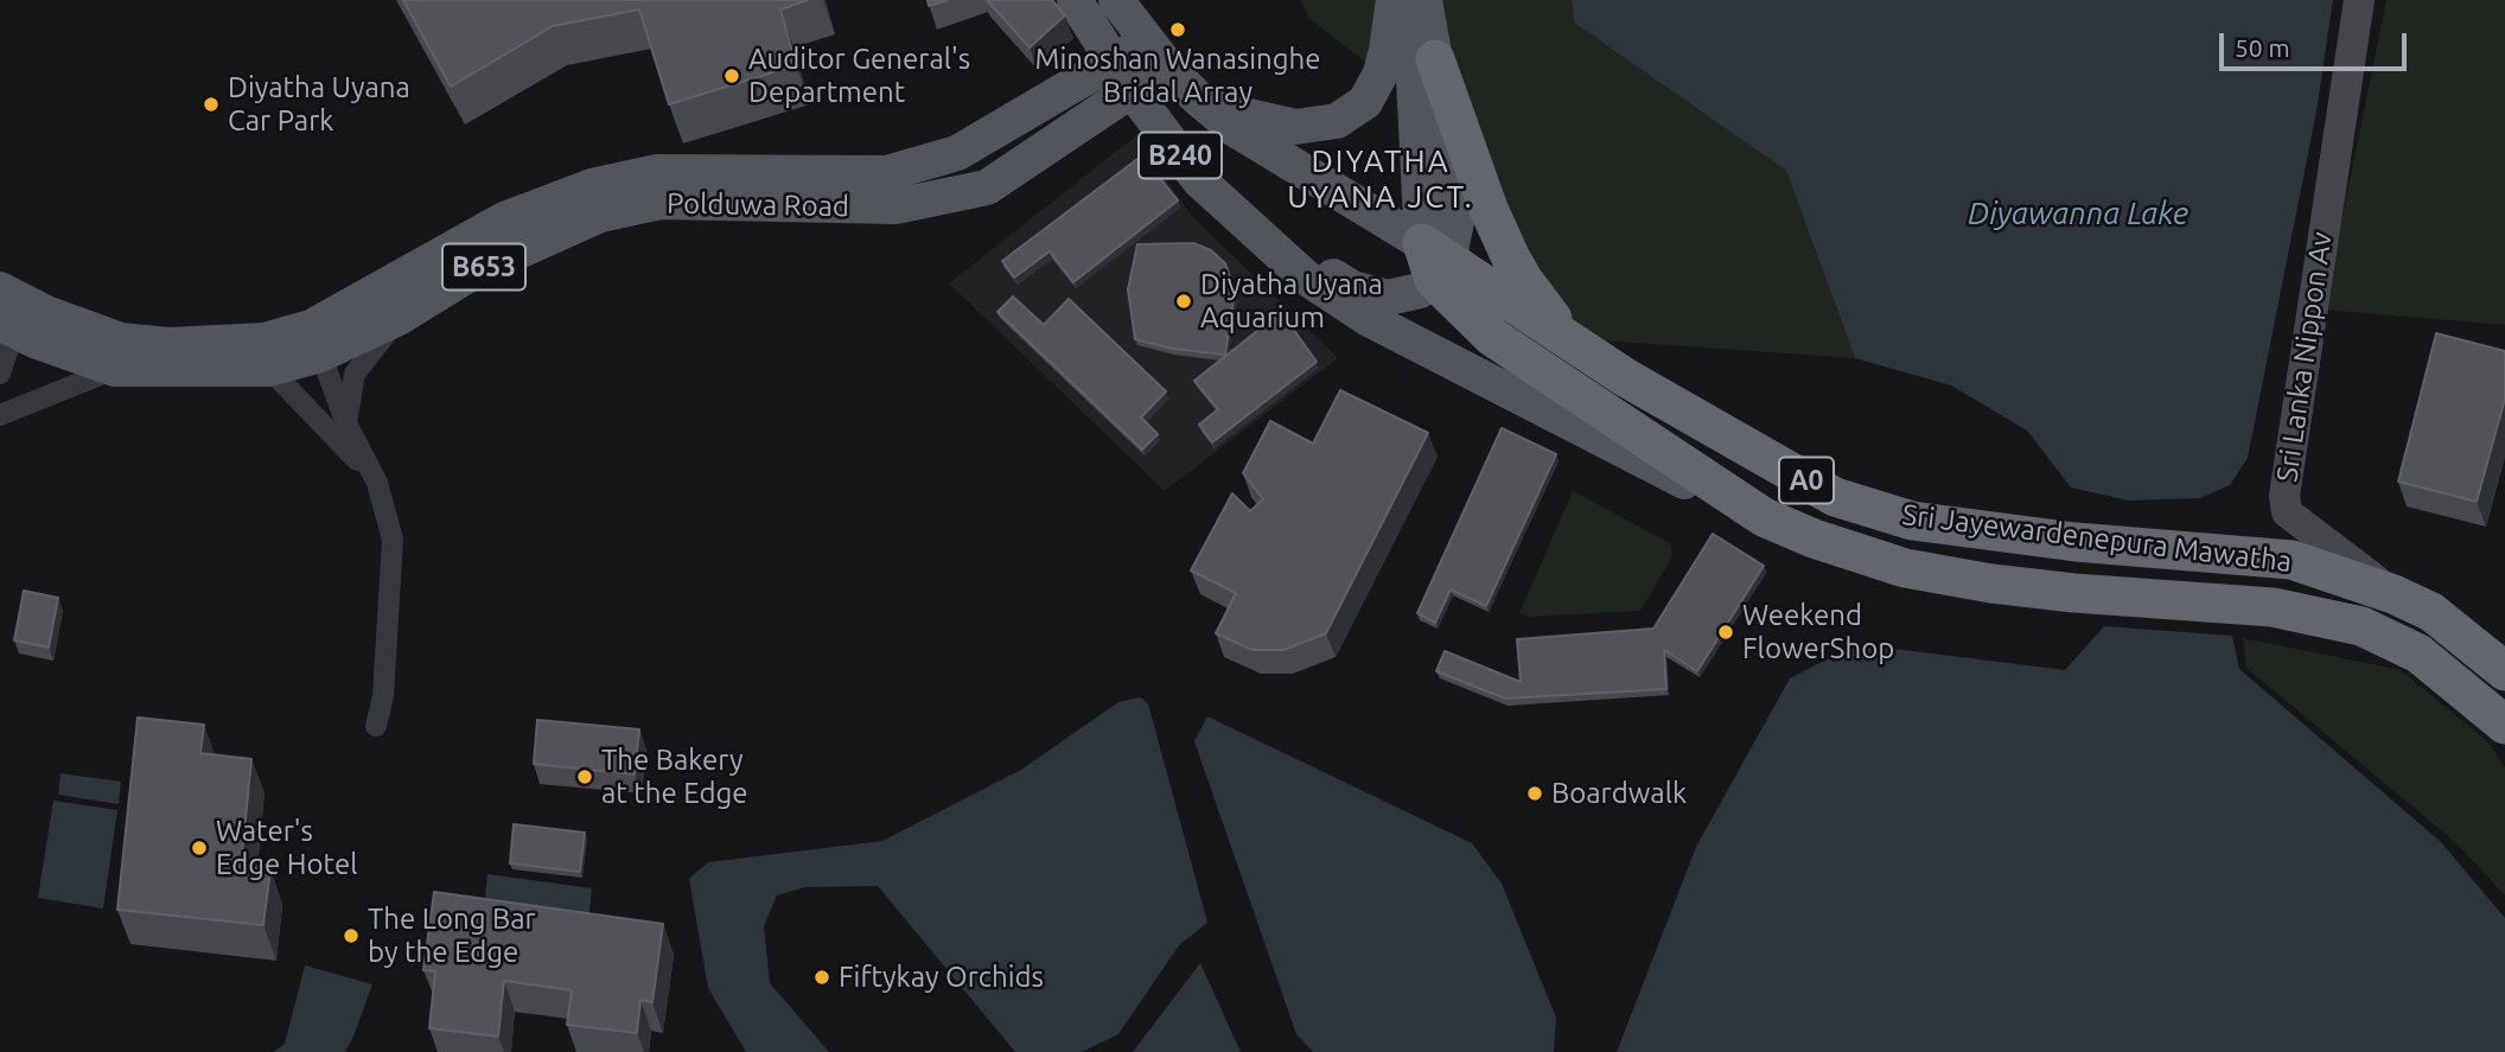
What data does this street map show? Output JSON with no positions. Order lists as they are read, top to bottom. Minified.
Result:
{"streets":{"highway":["A0","Sri Jayewardenepura Mawatha"],"main road":["B240","Polduwa Road","B653"],"street":["Sri Lanka Nippon Av"]},"crossings":[["B240","Polduwa Road"],["B240","Sri Jayewardenepura Mawatha"],["Sri Lanka Nippon Av","Sri Jayewardenepura Mawatha"]],"districts":["DIYATHA UYANA JCT."],"water":["Diyawanna Lake"],"places":["Minoshan Wanasinghe Bridal Array","Auditor General's Department","Diyatha Uyana Car Park","Diyatha Uyana Aquarium","Weekend FlowerShop","The Bakery at the Edge","Boardwalk","Water's Edge Hotel","The Long Bar by the Edge","Fiftykay Orchids"],"scale_bar":"50 m"}
